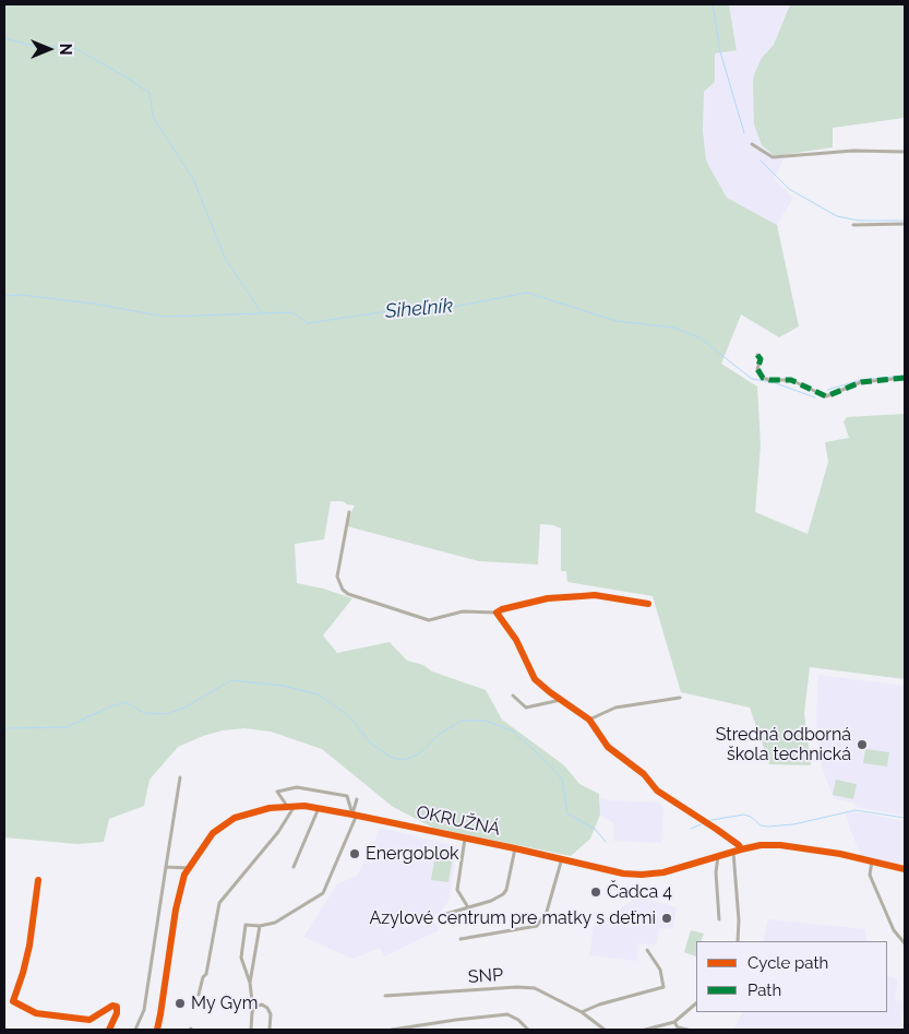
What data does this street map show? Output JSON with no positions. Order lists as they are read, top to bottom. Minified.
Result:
{"streets":{"street":["OKRUŽNÁ","SNP"]},"water":["Siheľník"],"places":["Stredná odborná škola technická","Energoblok","Čadca 4","Azylové centrum pre matky s deťmi","My Gym"],"legend":["Cycle path","Path"],"north":"right"}
